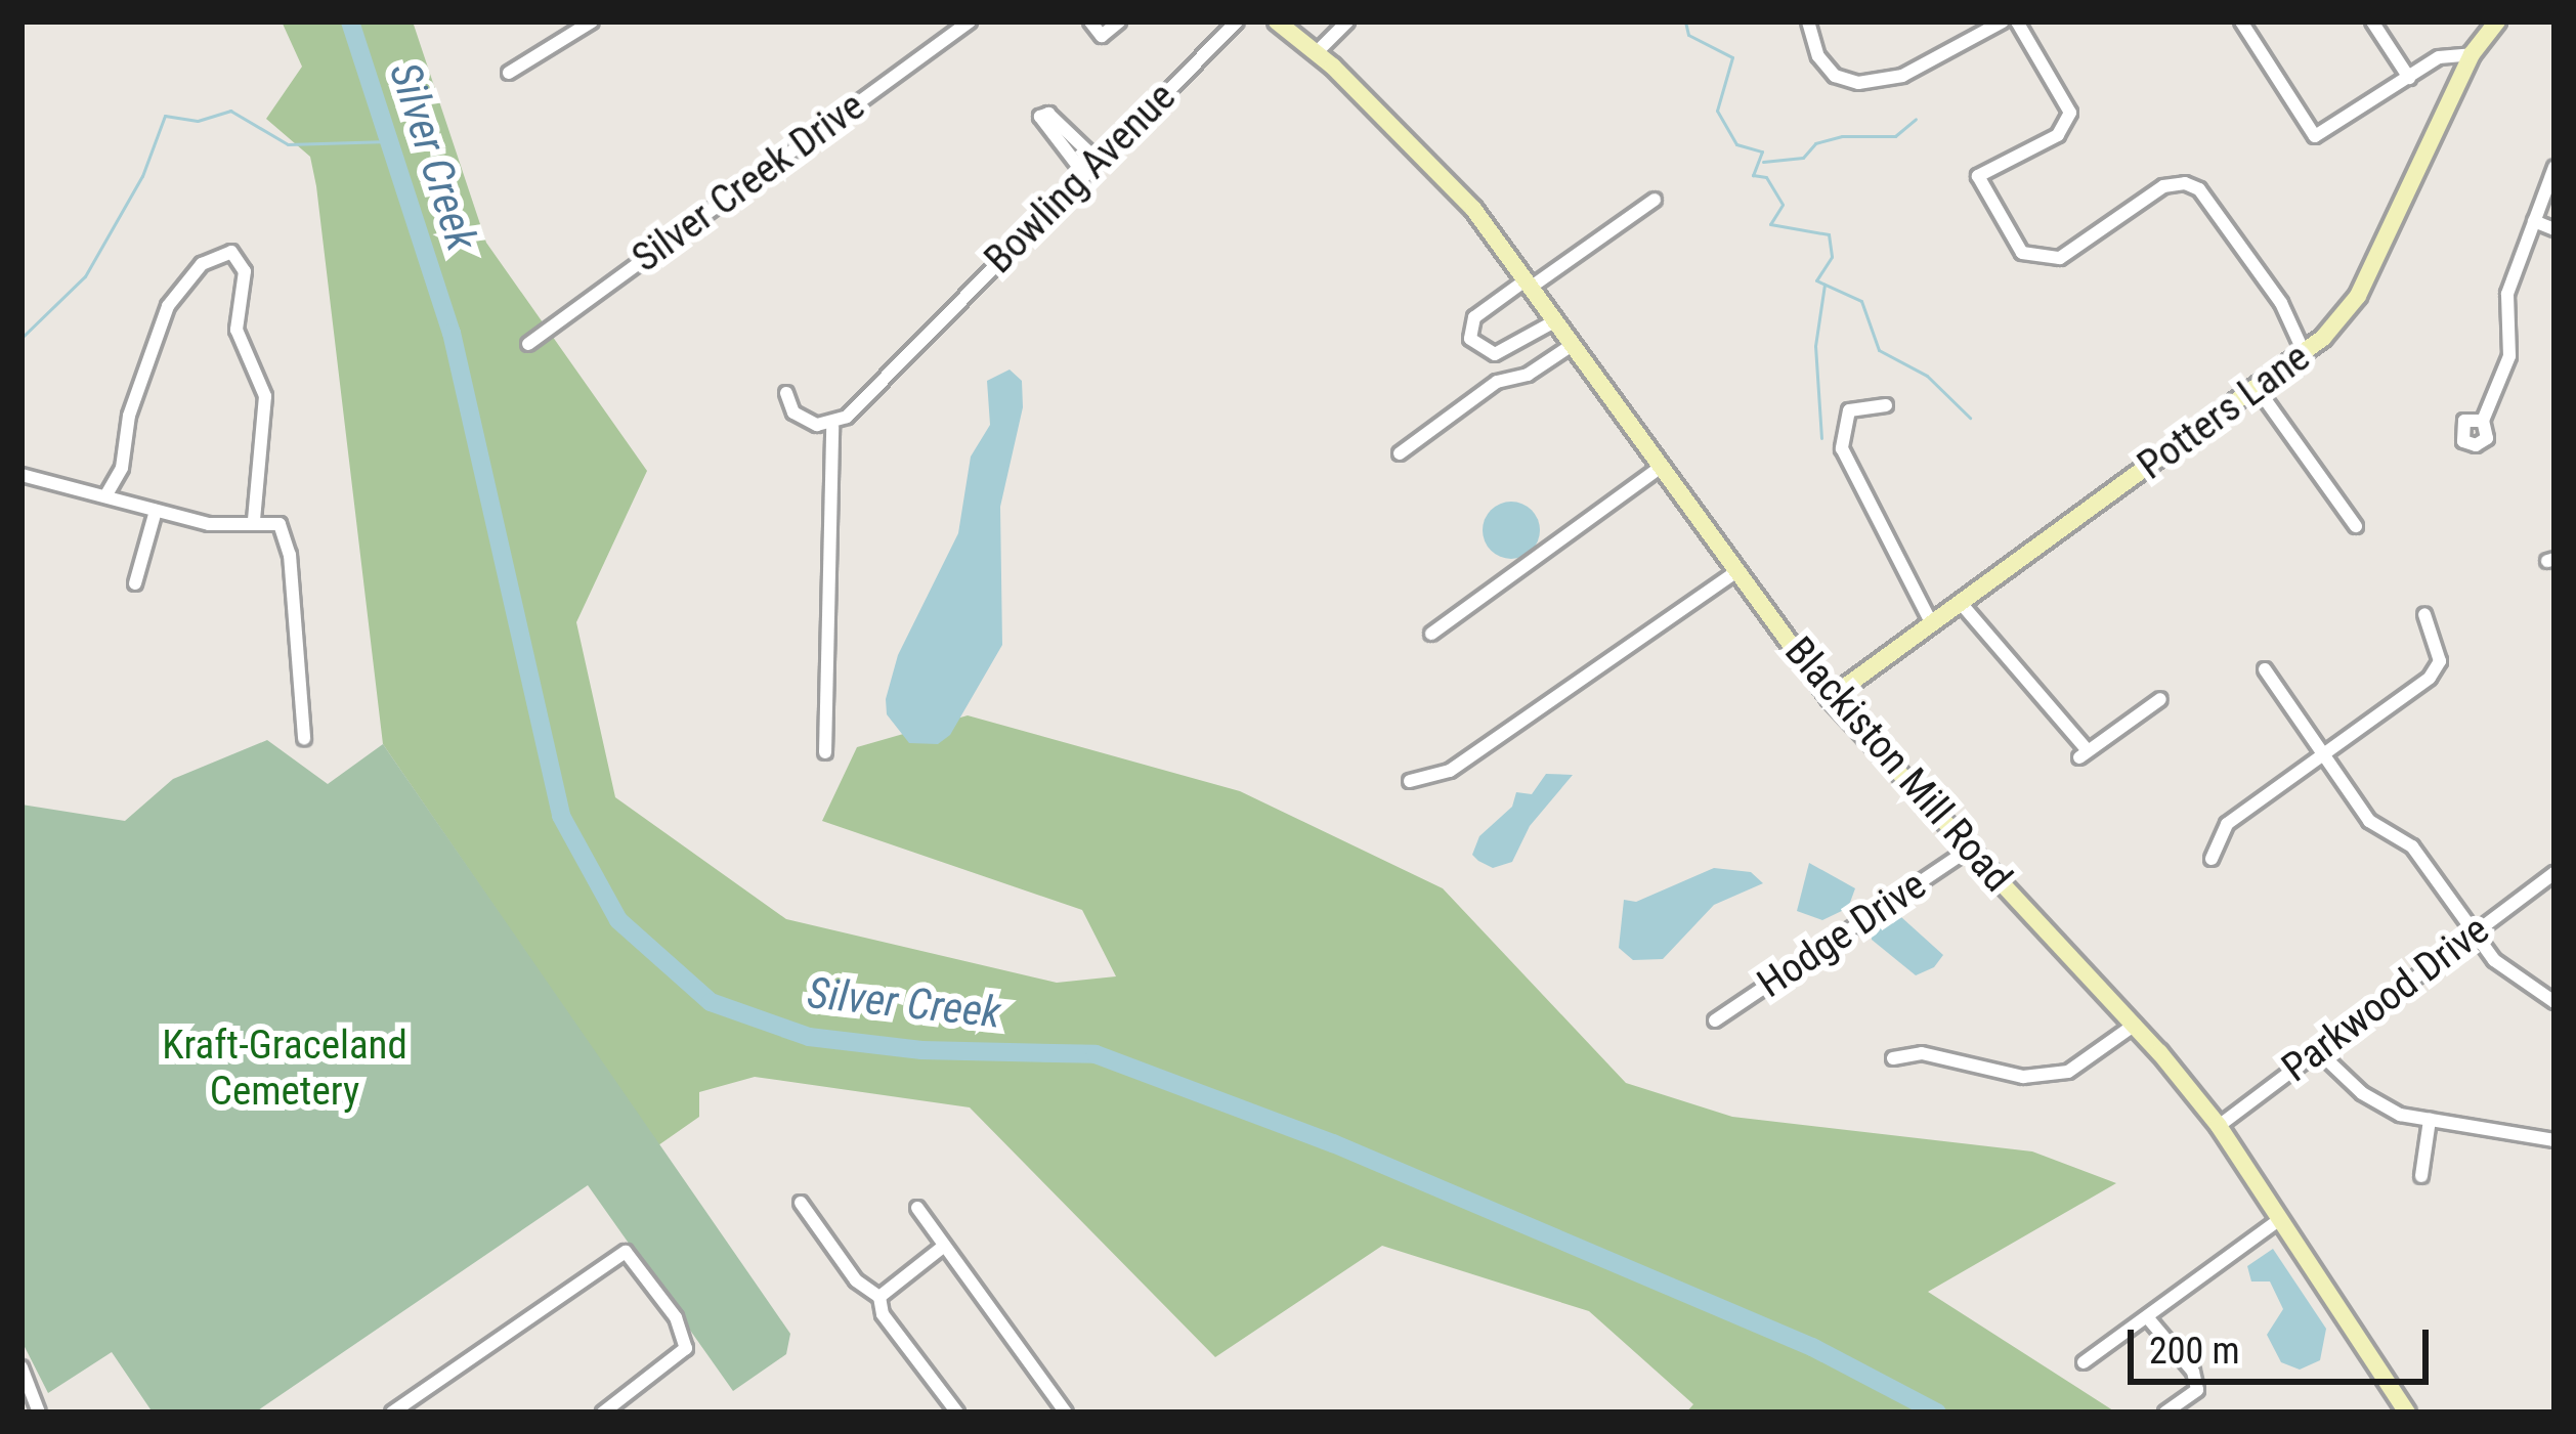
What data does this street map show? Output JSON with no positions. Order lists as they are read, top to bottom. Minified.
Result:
{"streets":{"main road":["Potters Lane","Blackiston Mill Road"],"street":["Bowling Avenue","Silver Creek Drive","Hodge Drive","Parkwood Drive"]},"crossings":[["Potters Lane","Blackiston Mill Road"],["Blackiston Mill Road","Hodge Drive"],["Blackiston Mill Road","Parkwood Drive"]],"water":["Silver Creek"],"parks":["Kraft-Graceland Cemetery"],"scale_bar":"200 m"}
